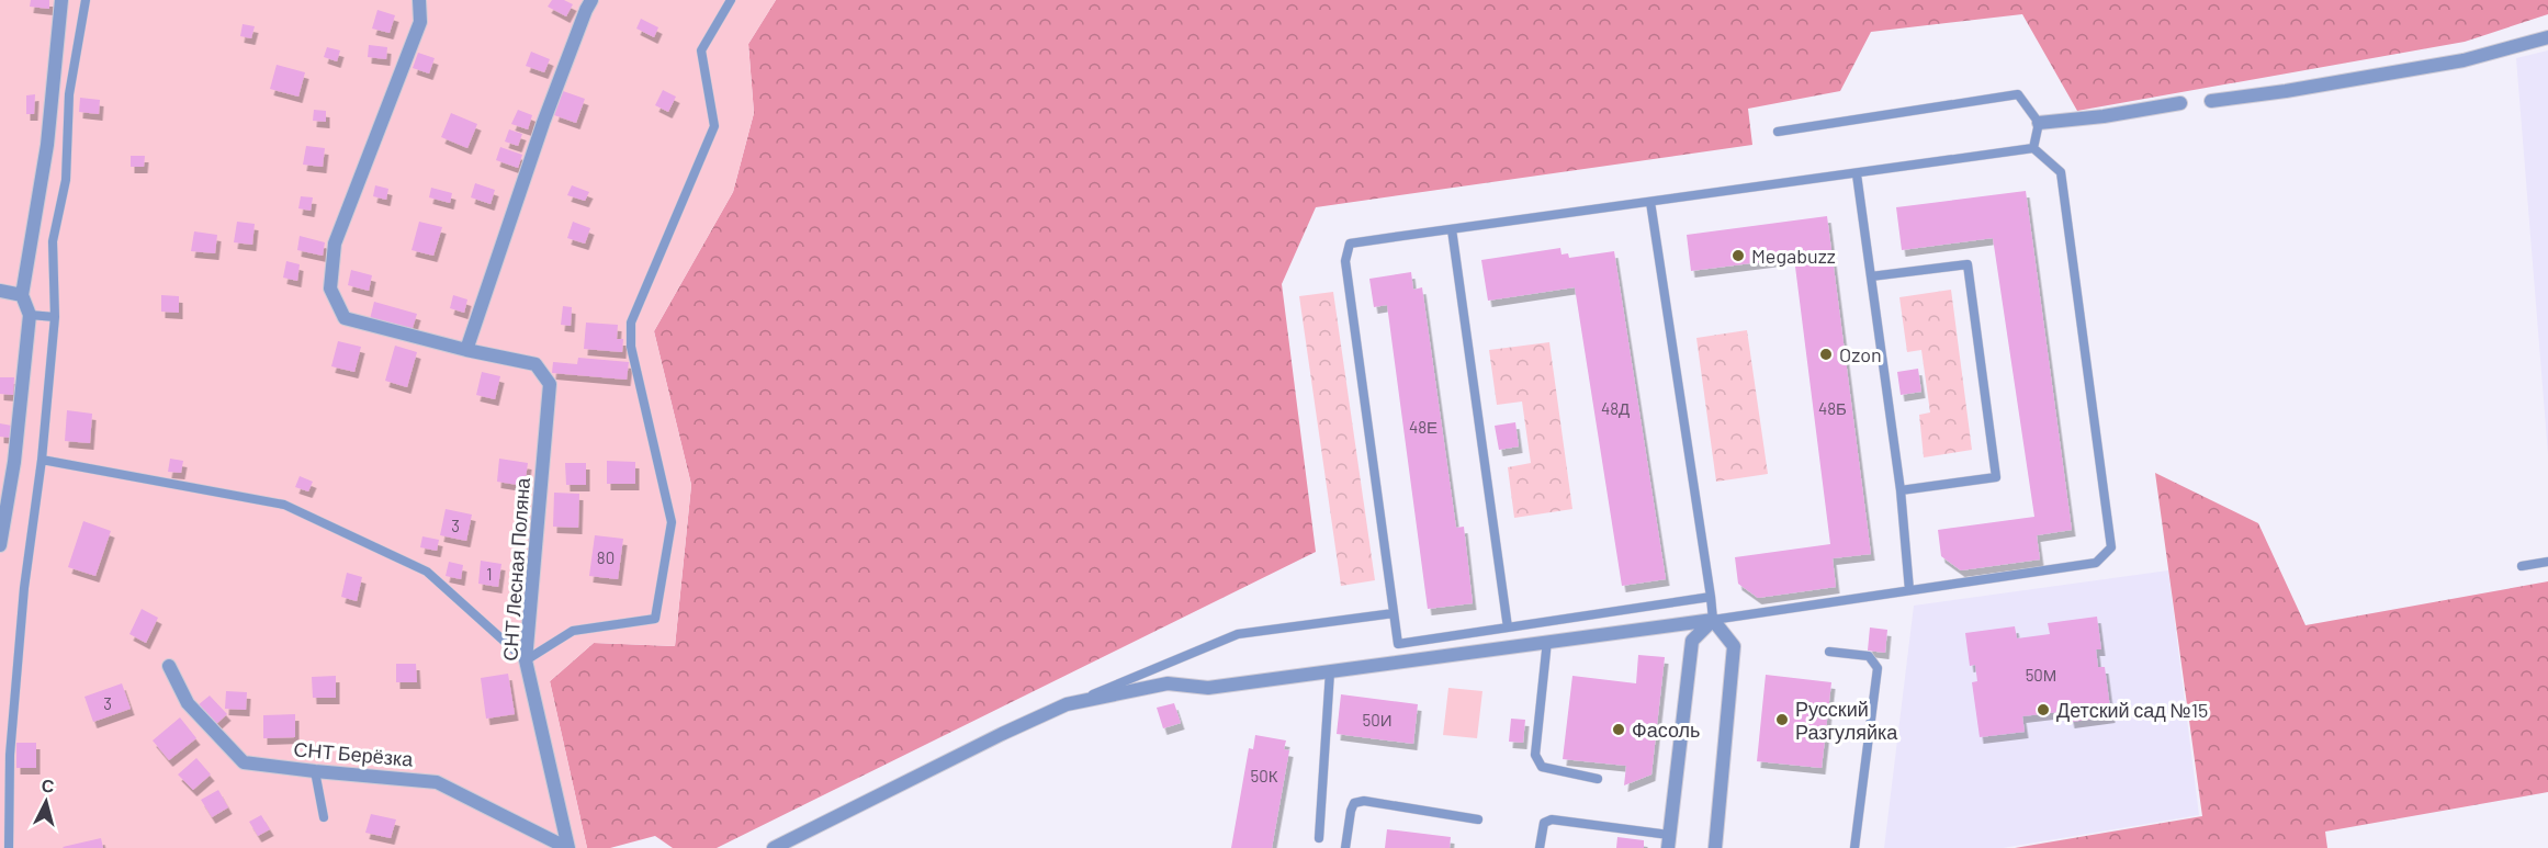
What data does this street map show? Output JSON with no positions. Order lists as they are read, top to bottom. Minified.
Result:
{"streets":{"street":["СНТ Лесная Поляна","СНТ Берёзка"]},"crossings":[["СНТ Лесная Поляна","СНТ Берёзка"]],"places":["Megabuzz","Ozon","Детский сад №15","Русский Разгуляйка","Фасоль"],"house_numbers":["48Д","48Б","48Е","3","80","1","50М","3","50И","50К"],"north":"top"}
